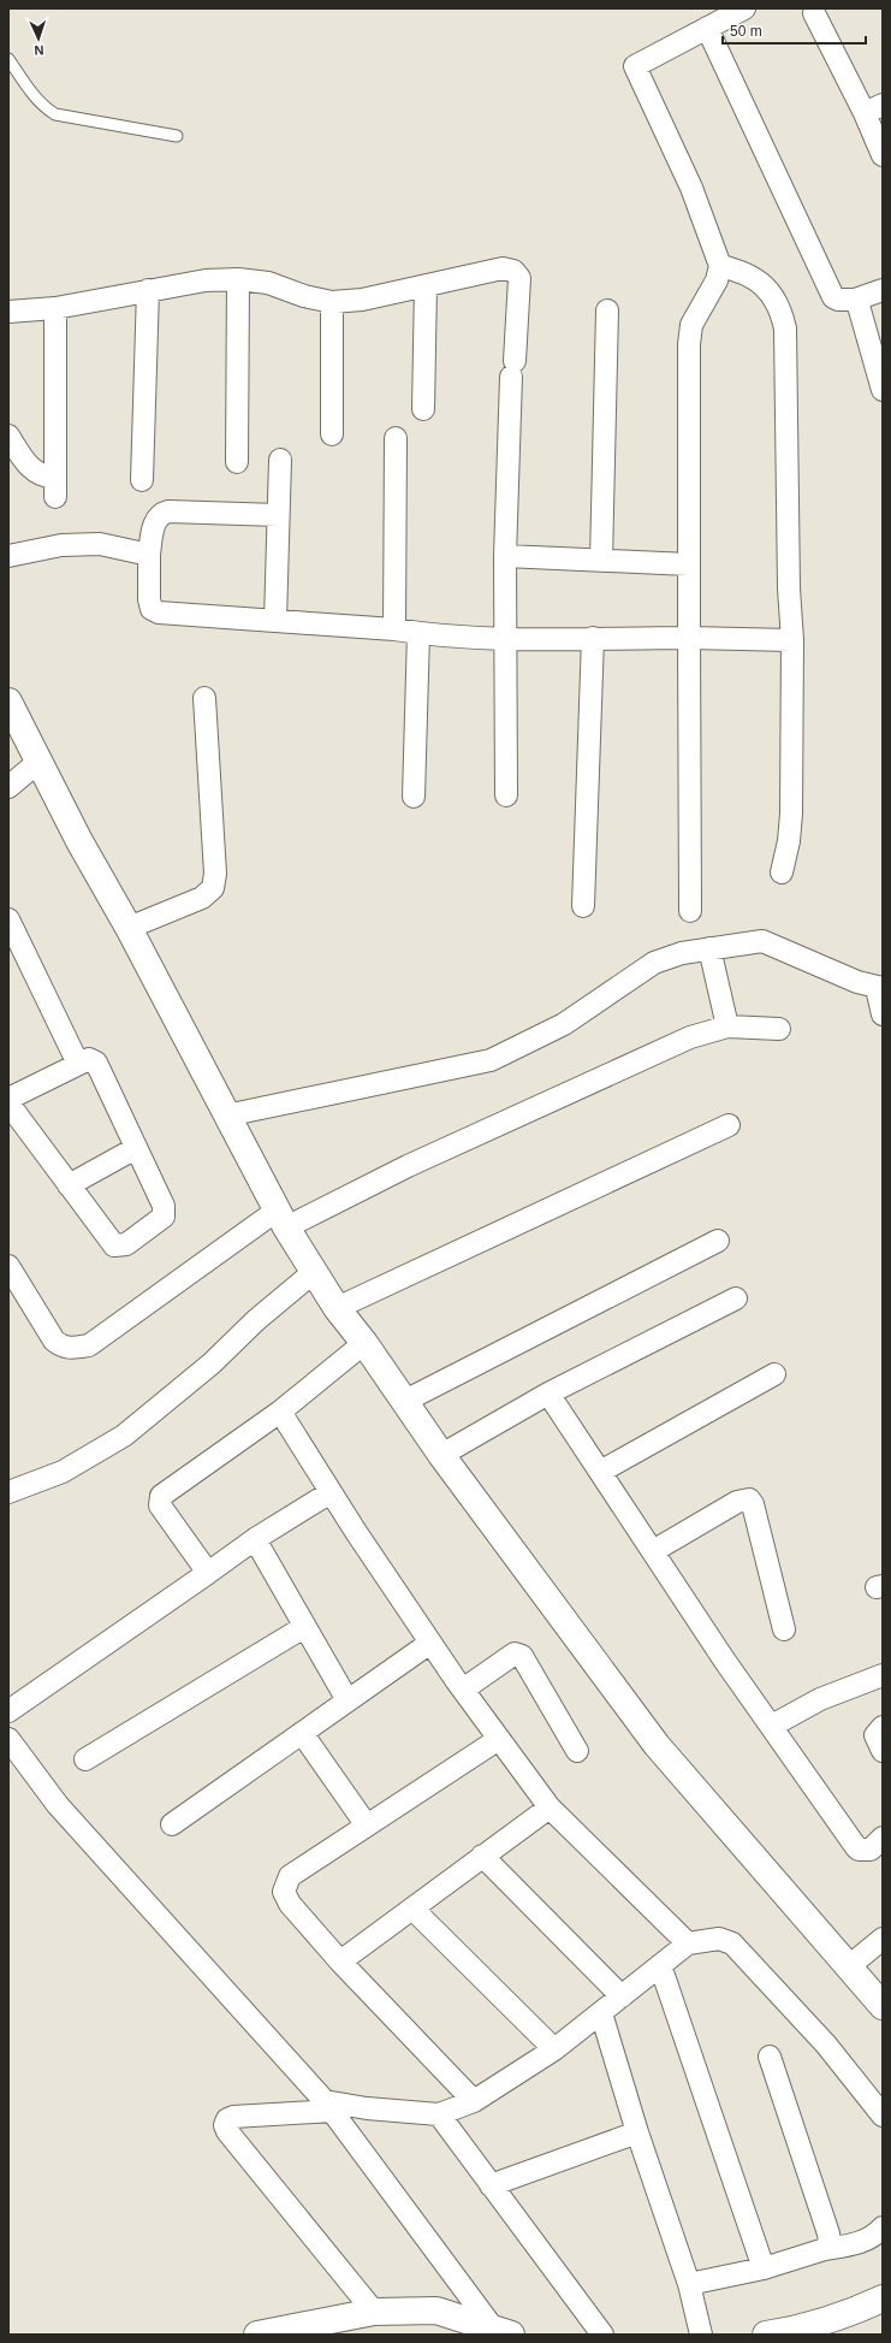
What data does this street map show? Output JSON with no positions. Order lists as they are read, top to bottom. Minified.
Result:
{"scale_bar":"50 m","north":"bottom"}
